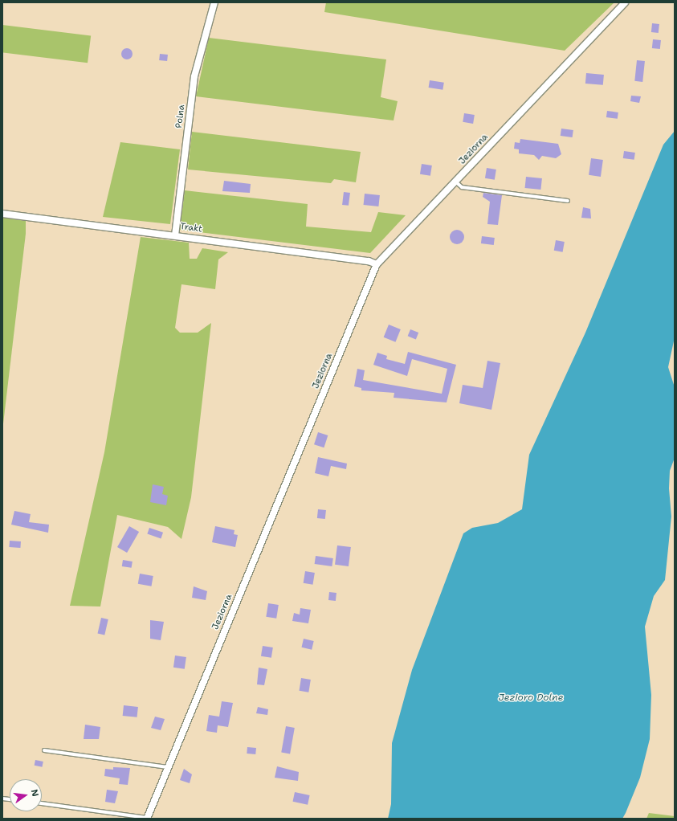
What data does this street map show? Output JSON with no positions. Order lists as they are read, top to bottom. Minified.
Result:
{"streets":{"street":["Polna","Jeziorna","Trakt"]},"crossings":[["Polna","Trakt"],["Jeziorna","Trakt"]],"water":["Jezioro Dolne"],"north":"right"}
